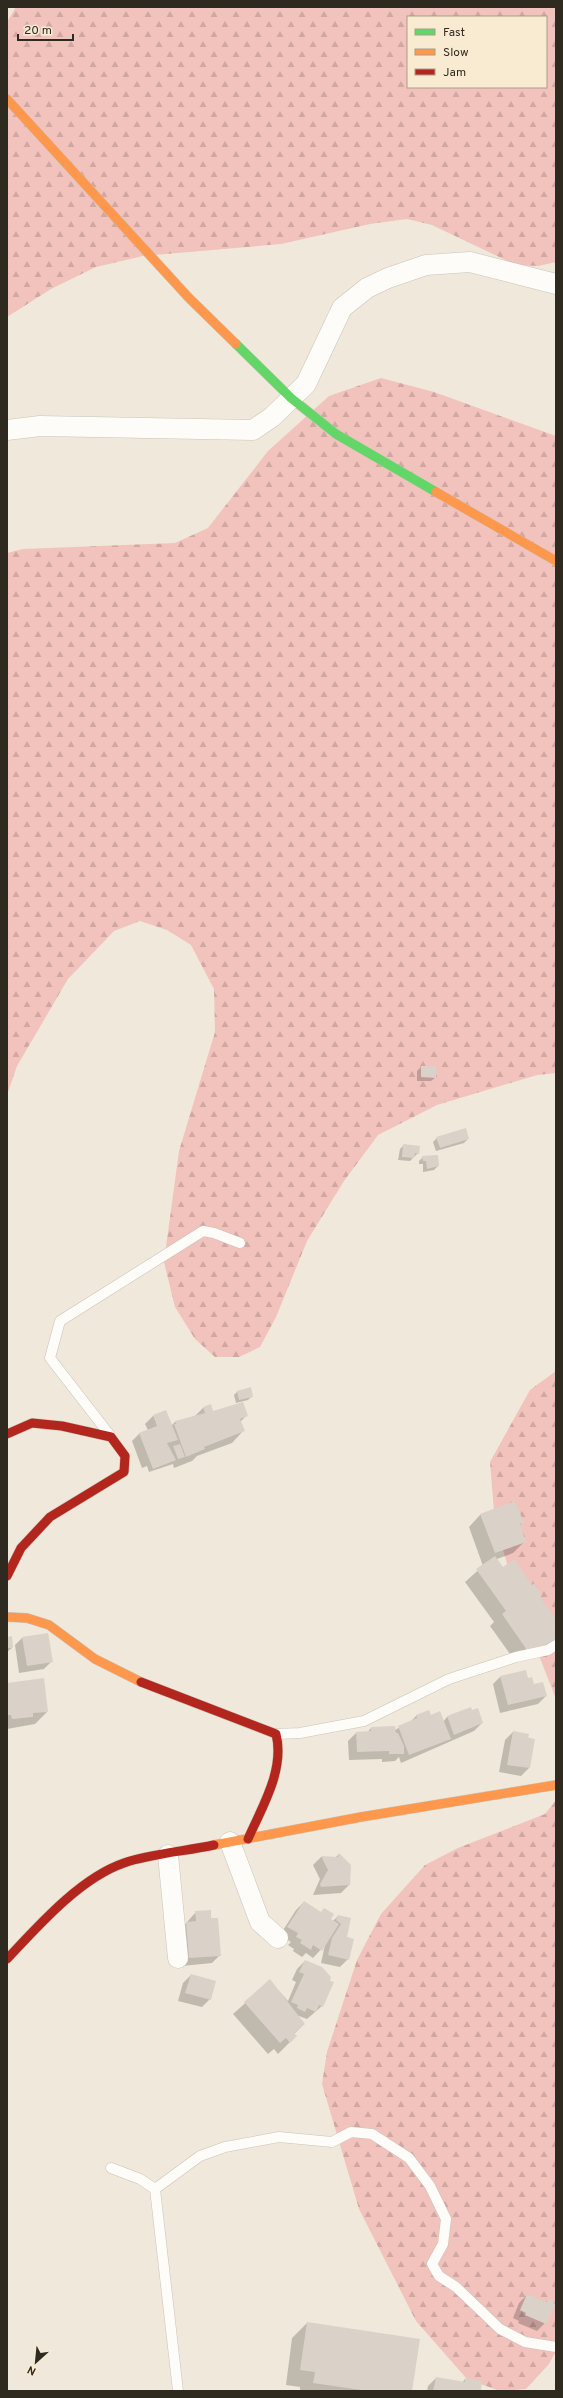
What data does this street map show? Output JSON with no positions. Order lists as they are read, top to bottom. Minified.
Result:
{"legend":["Fast","Slow","Jam"],"scale_bar":"20 m","north":"bottom left"}
